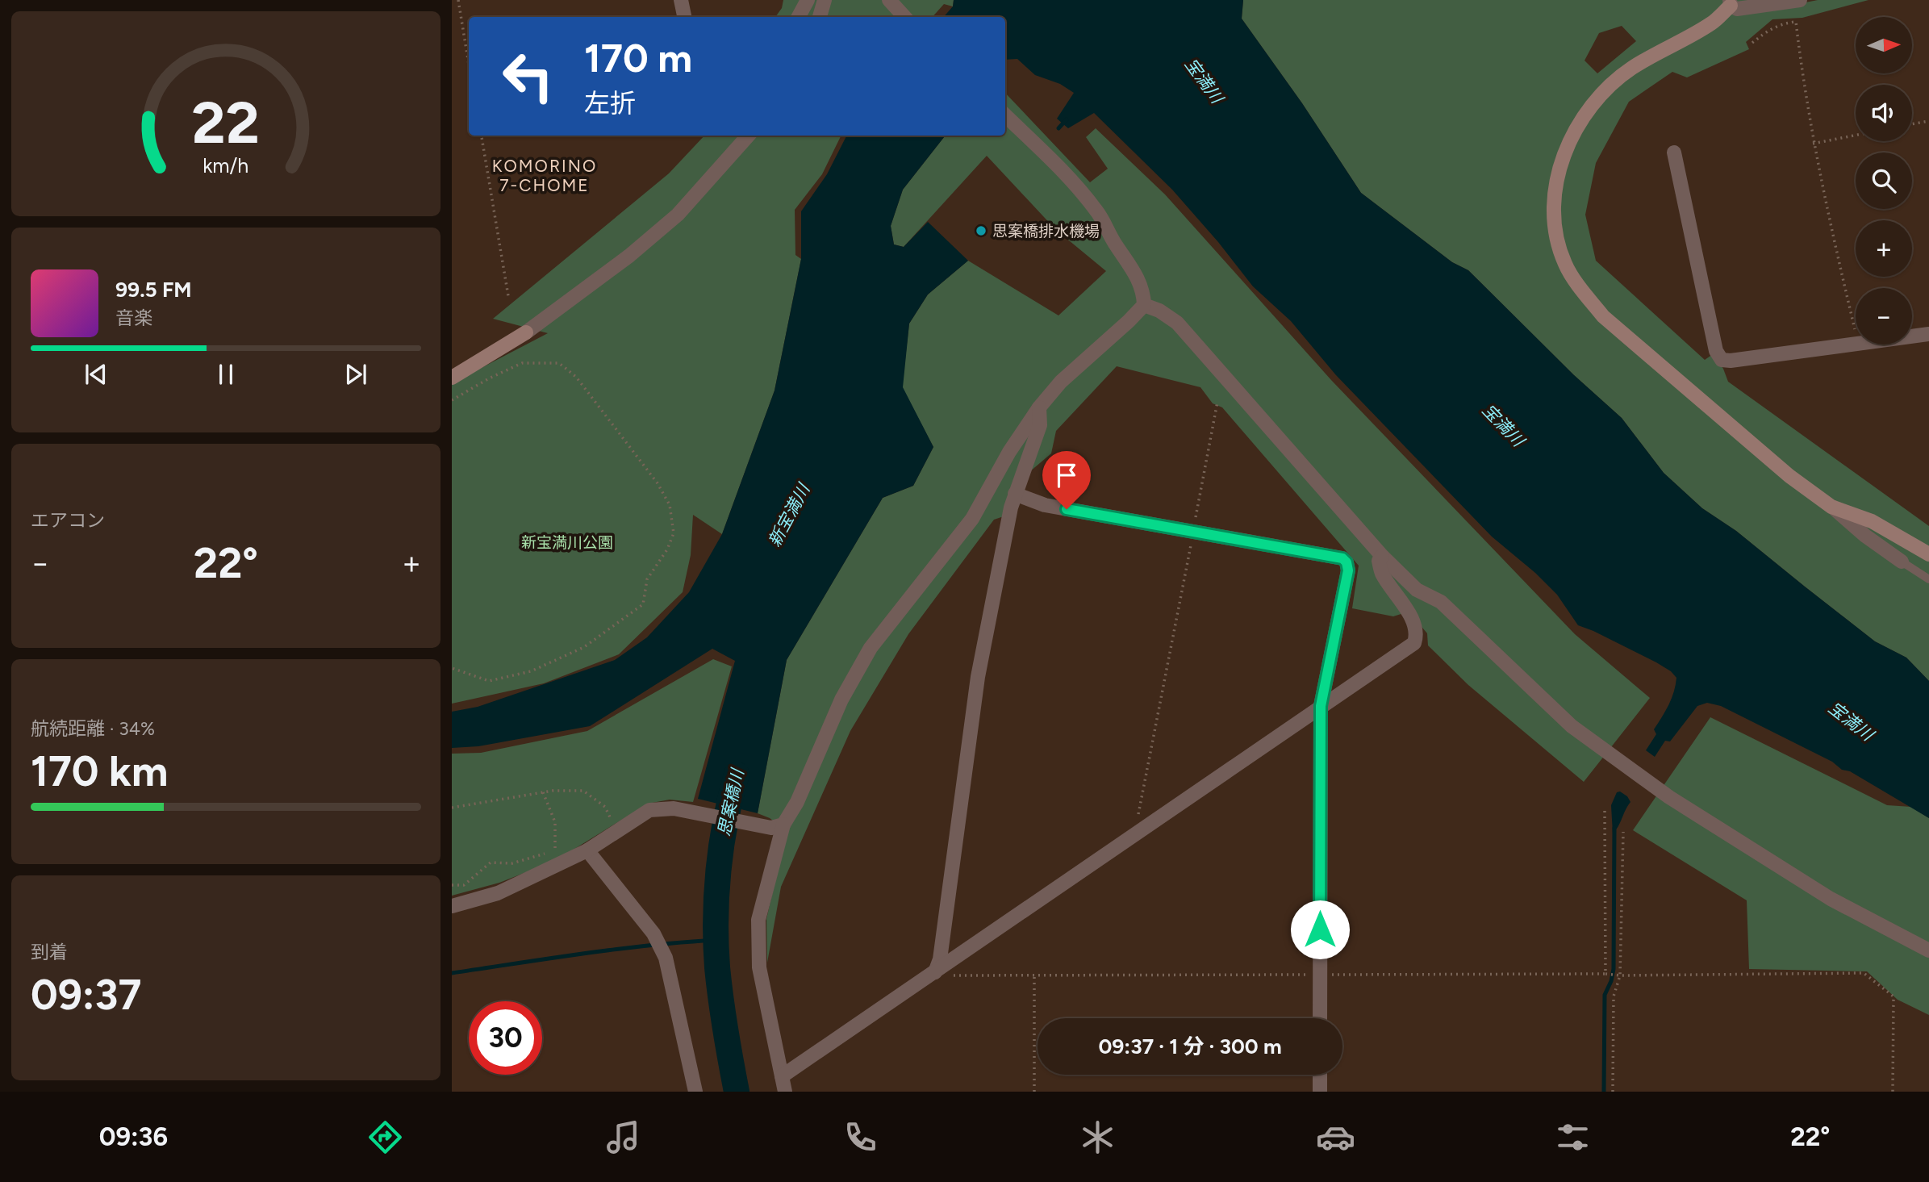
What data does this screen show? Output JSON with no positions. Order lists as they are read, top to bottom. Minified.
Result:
{"districts":["KOMORINO 7-CHOME"],"water":["宝満川","新宝満川","思案橋川"],"parks":["新宝満川公園"],"places":["思案橋排水機場"],"north":"right","page":{"map_buttons":["+","−"],"turn":["170 m","左折"],"song":["99.5 FM","音楽"],"tile":["エアコン",["航続距離 · 34%","170 km"],["到着","09:37"]],"heat":["−","22°","+"],"limit":"30","trip":"09:37 · 1 分 · 300 m","tabs":["09:36","22°"],"gauge":["22","km/h"]}}
